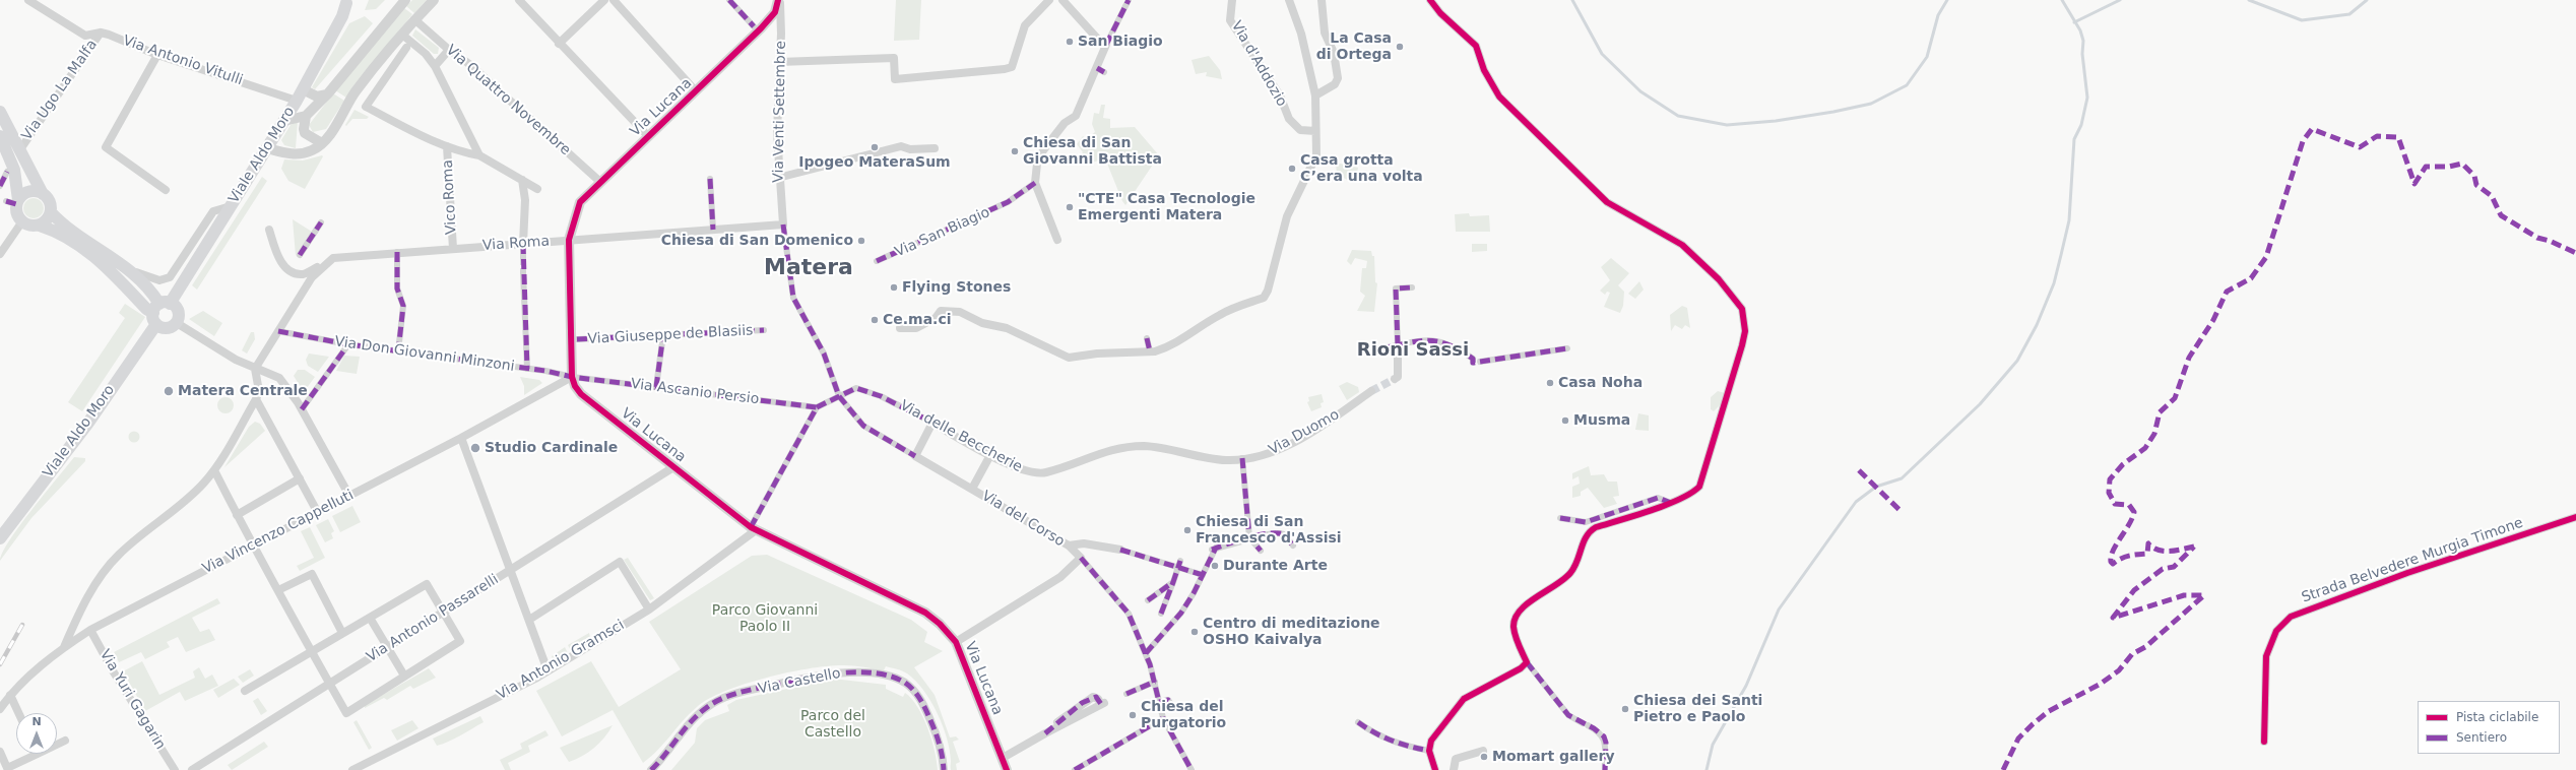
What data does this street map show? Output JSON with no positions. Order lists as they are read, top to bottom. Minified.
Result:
{"streets":{"main road":["Via Ugo La Malfa","Viale Aldo Moro"],"street":["Via Antonio Vitulli","Via d'Addozio","Via Quattro Novembre","Via Lucana","Via Venti Settembre","Vico Roma","Via San Biagio","Via Roma","Via Giuseppe de Blasiis","Via Don Giovanni Minzoni","Via Ascanio Persio","Via Duomo","Via delle Beccherie","Via del Corso","Via Vincenzo Cappelluti","Strada Belvedere Murgia Timone","Via Antonio Passarelli","Via Antonio Gramsci","Via Castello","Via Yuri Gagarin"]},"crossings":[["Via Antonio Vitulli","Via Ugo La Malfa"],["Via Antonio Vitulli","Viale Aldo Moro"],["Via Quattro Novembre","Via Lucana"],["Via Lucana","Via Venti Settembre"],["Via Lucana","Via Roma"],["Via Lucana","Via Don Giovanni Minzoni"],["Via Lucana","Via Ascanio Persio"],["Via Lucana","Via Vincenzo Cappelluti"],["Via Lucana","Via Antonio Passarelli"],["Via Lucana","Via Antonio Gramsci"],["Via Venti Settembre","Via Roma"],["Via Venti Settembre","Via del Corso"],["Vico Roma","Via Roma"],["Via Roma","Via del Corso"],["Via Don Giovanni Minzoni","Via Ascanio Persio"],["Via Don Giovanni Minzoni","Via Vincenzo Cappelluti"],["Via Ascanio Persio","Via delle Beccherie"],["Via Ascanio Persio","Via Vincenzo Cappelluti"],["Via Duomo","Via delle Beccherie"],["Via delle Beccherie","Via del Corso"],["Via Vincenzo Cappelluti","Via Yuri Gagarin"]],"districts":["Matera","Rioni Sassi"],"parks":["Parco Giovanni Paolo II","Parco del Castello"],"places":["San Biagio","La Casa di Ortega","Ipogeo MateraSum","Chiesa di San Giovanni Battista","Casa grotta C’era una volta","\"CTE\" Casa Tecnologie Emergenti Matera","Chiesa di San Domenico","Flying Stones","Ce.ma.ci","Casa Noha","Matera Centrale","Musma","Studio Cardinale","Chiesa di San Francesco d'Assisi","Durante Arte","Centro di meditazione OSHO Kaivalya","Chiesa dei Santi Pietro e Paolo","Chiesa del Purgatorio","Momart gallery"],"legend":["Pista ciclabile","Sentiero"],"north":"top"}
